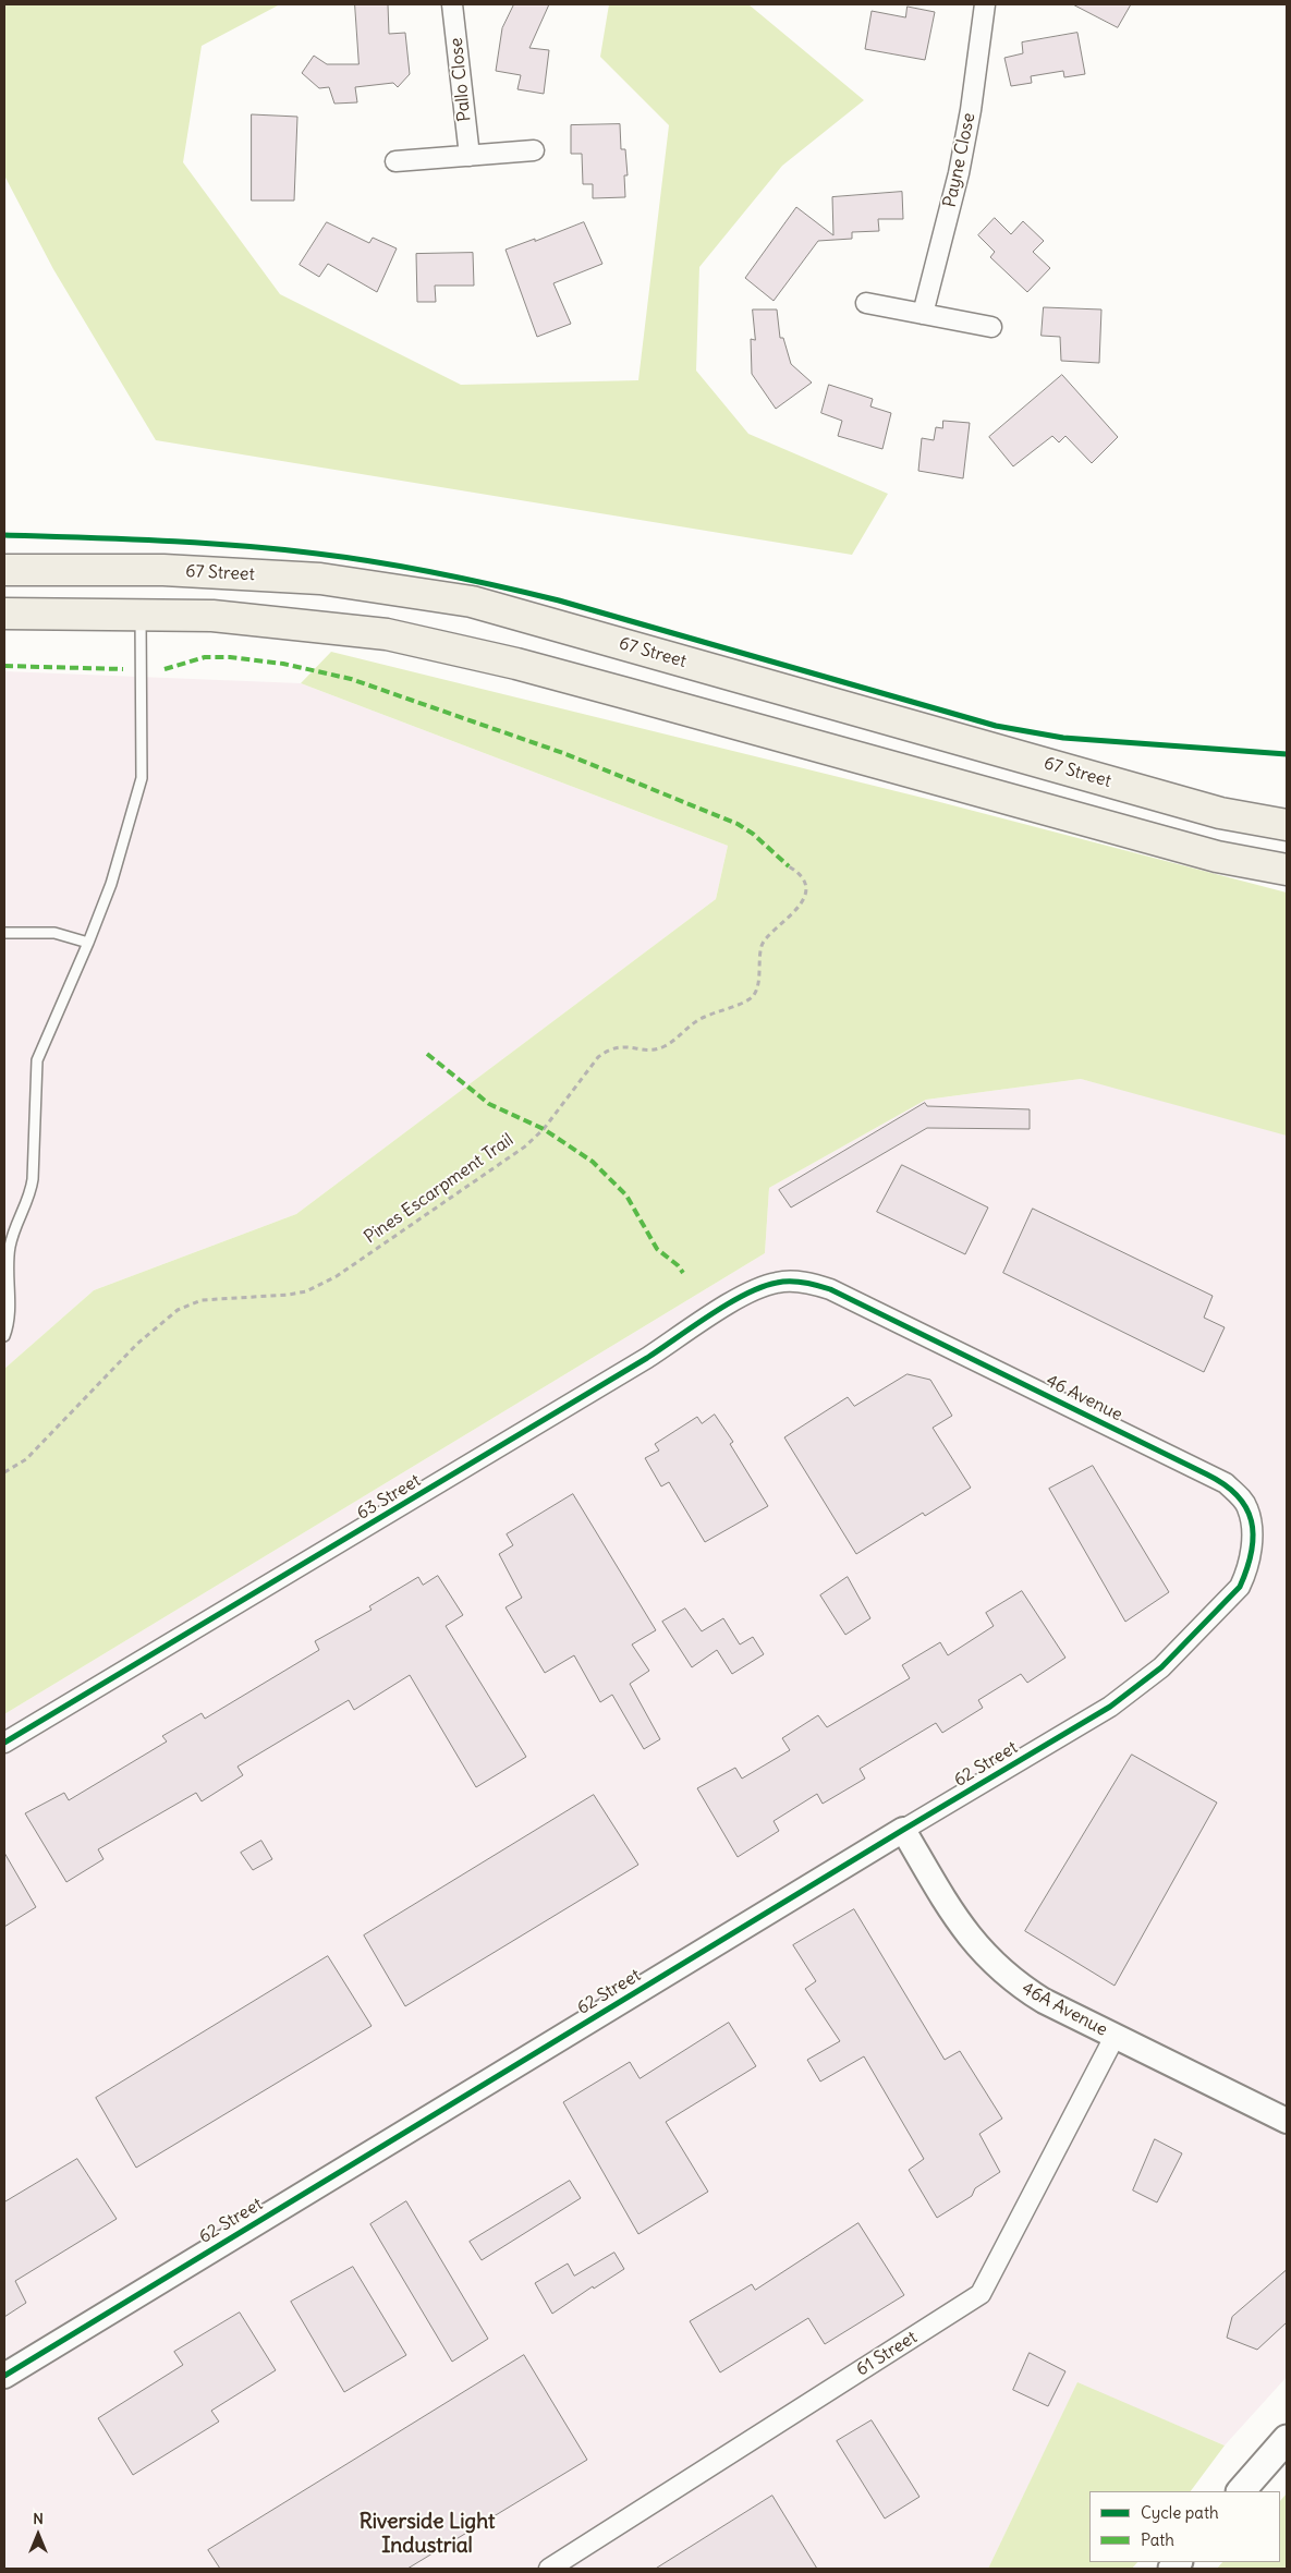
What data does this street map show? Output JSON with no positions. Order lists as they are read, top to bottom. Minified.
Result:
{"streets":{"main road":["67 Street"],"street":["Pallo Close","Payne Close","46 Avenue","63 Street","62 Street","46A Avenue","61 Street"],"path":["Pines Escarpment Trail"]},"crossings":[["46 Avenue","63 Street"],["46 Avenue","62 Street"],["62 Street","46A Avenue"],["46A Avenue","61 Street"]],"districts":["Riverside Light Industrial"],"legend":["Cycle path","Path"],"north":"top"}
